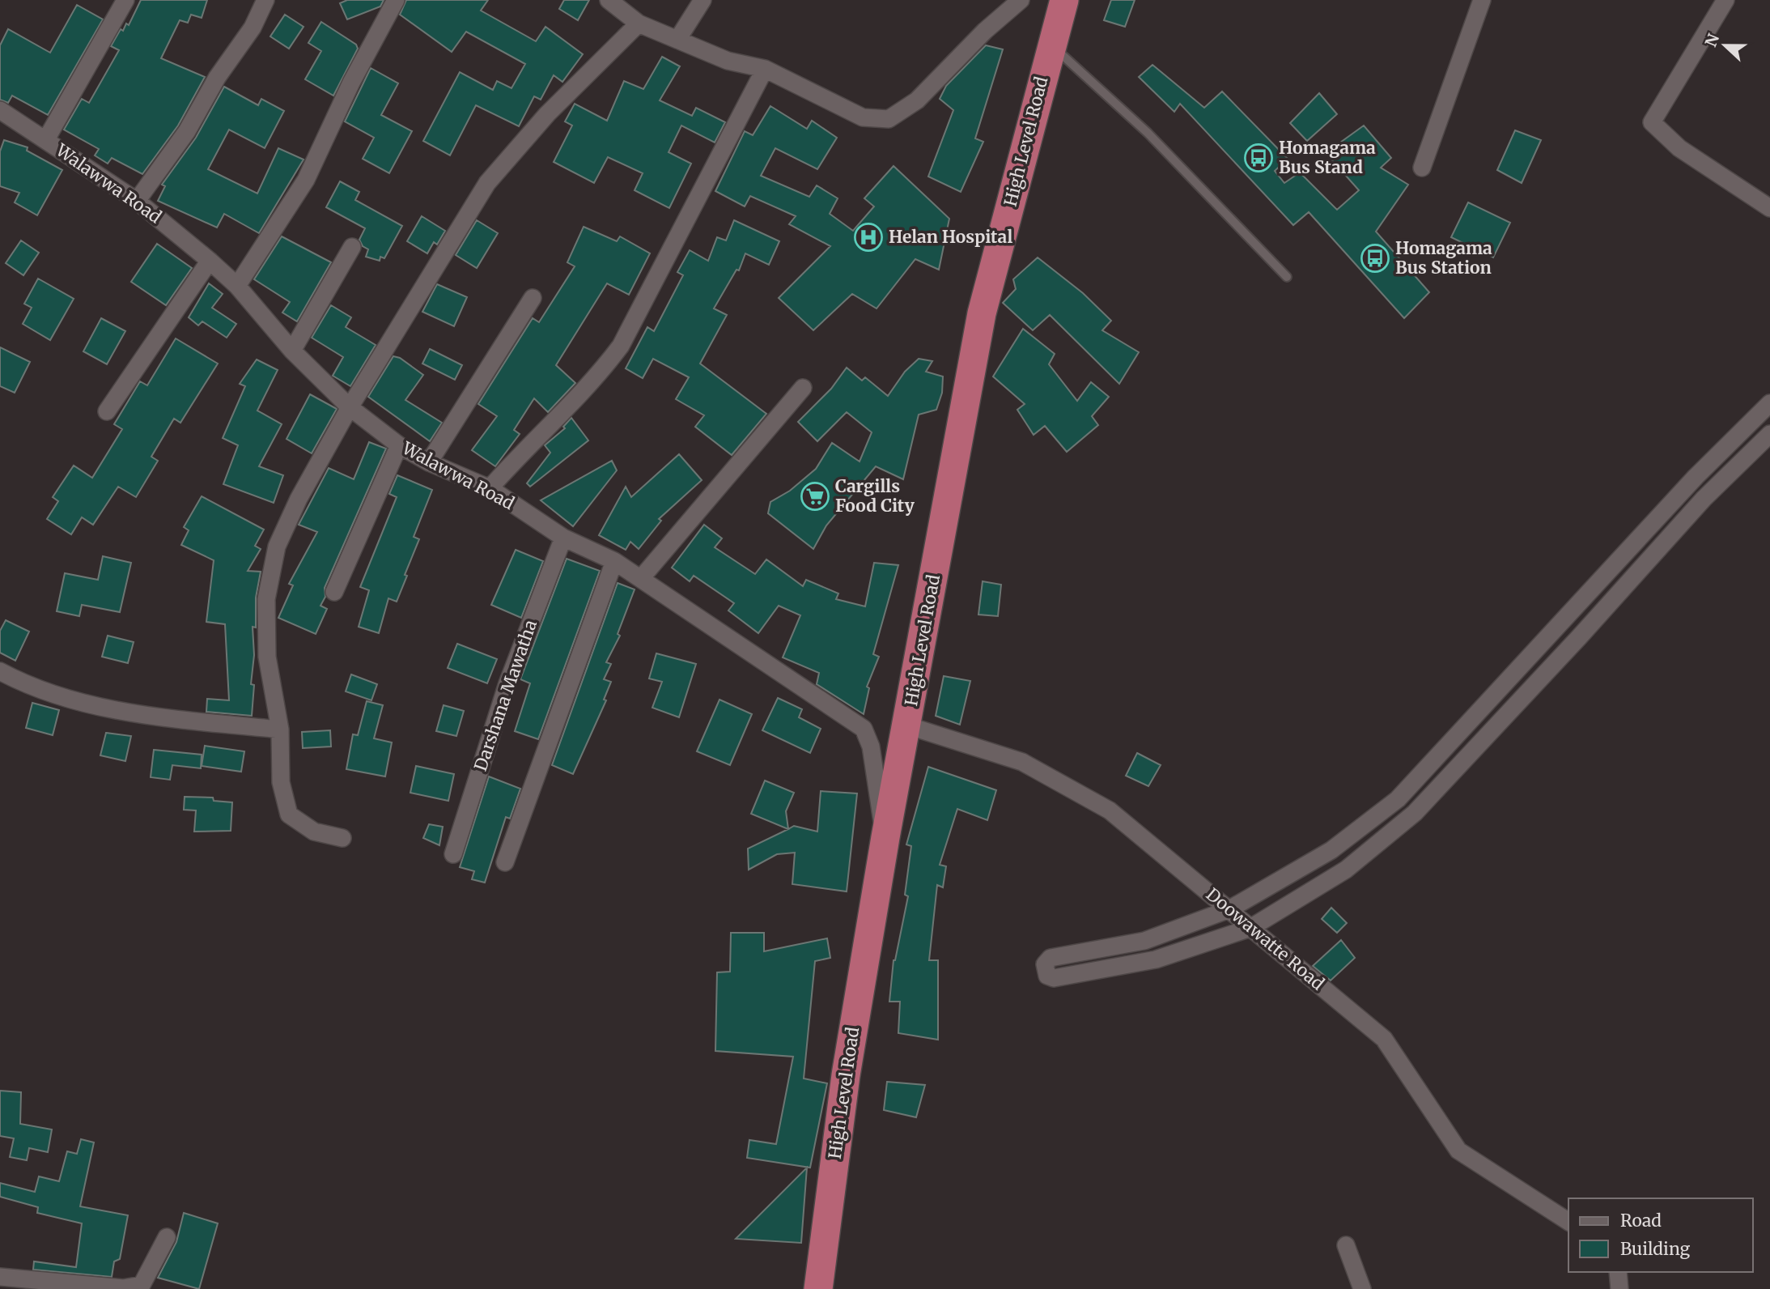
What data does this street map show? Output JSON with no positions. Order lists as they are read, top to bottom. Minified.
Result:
{"streets":{"highway":["High Level Road"],"street":["Walawwa Road","Darshana Mawatha","Doowawatte Road"]},"crossings":[["High Level Road","Walawwa Road"],["High Level Road","Doowawatte Road"],["Walawwa Road","Darshana Mawatha"]],"places":{"bus stop":["Homagama Bus Stand","Homagama Bus Station"],"hospital":["Helan Hospital"],"supermarket":["Cargills Food City"]},"legend":["Road","Building"],"north":"left"}
